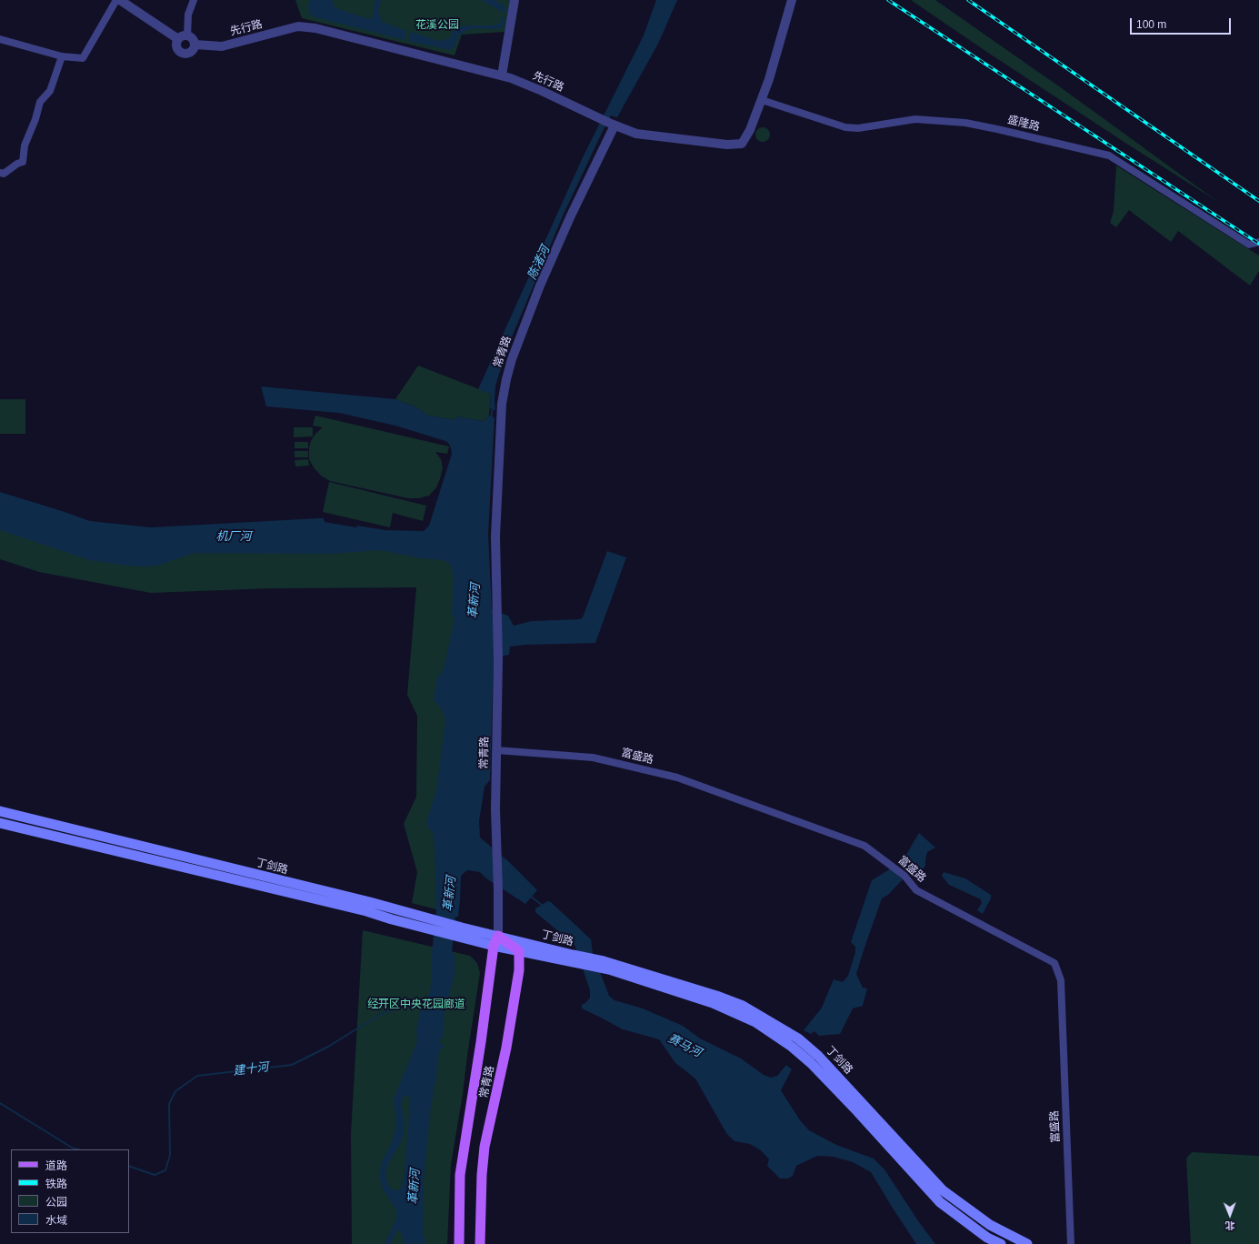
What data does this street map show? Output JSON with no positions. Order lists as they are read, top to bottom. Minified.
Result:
{"streets":{"main road":["常青路","丁剑路"],"street":["先行路","盛隆路","富盛路"]},"crossings":[["先行路","盛隆路"],["先行路","常青路"],["常青路","富盛路"],["常青路","丁剑路"]],"water":["陈渚河","机厂河","革新河","赛马河","建十河"],"parks":["花溪公园","经开区中央花园廊道"],"legend":["道路","铁路","公园","水域"],"scale_bar":"100 m","north":"bottom"}
